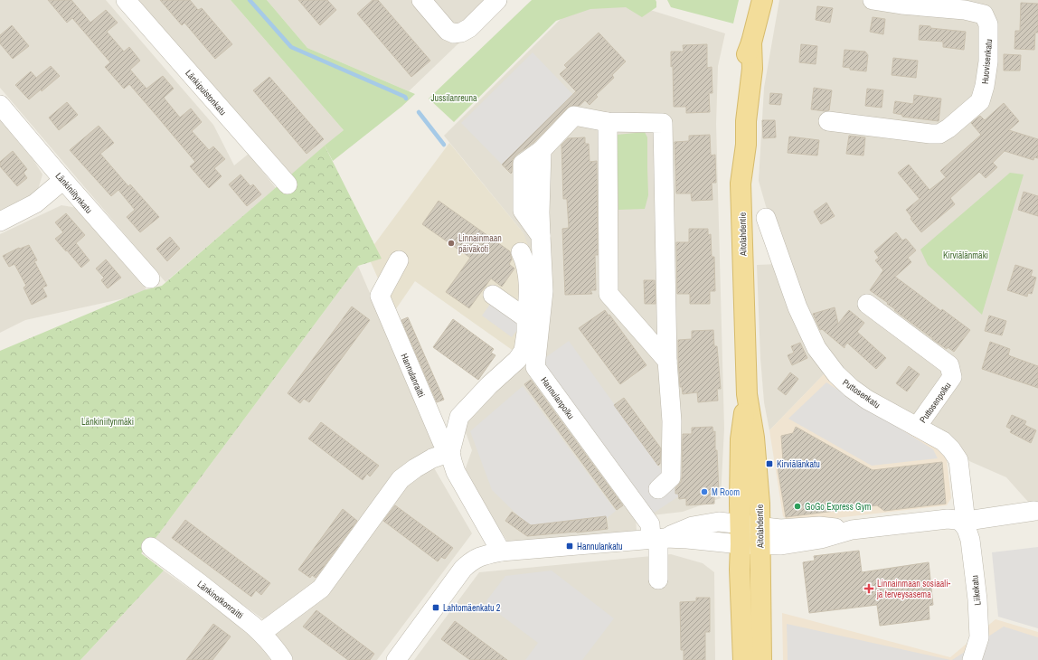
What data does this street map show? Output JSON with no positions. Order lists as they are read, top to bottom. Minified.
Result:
{"streets":{"main road":["Aitolahdentie"],"street":["Huovisenkatu","Länkipuistonkatu","Länkiniitynkatu","Hannulanraitti","Puttosenkatu","Hannulanpolku","Puttosenpolku","Liikekatu","Länkinotkonraitti"]},"crossings":[["Puttosenkatu","Puttosenpolku"],["Puttosenkatu","Liikekatu"]],"parks":["Jussilanreuna","Kirviälänmäki","Länkiniitynmäki"],"places":{"other":["Linnainmaan päiväkoti","M Room","GoGo Express Gym"],"transit":["Kirviälänkatu","Hannulankatu","Lahtomäenkatu 2"],"health":["Linnainmaan sosiaali- ja terveysasema"]}}
